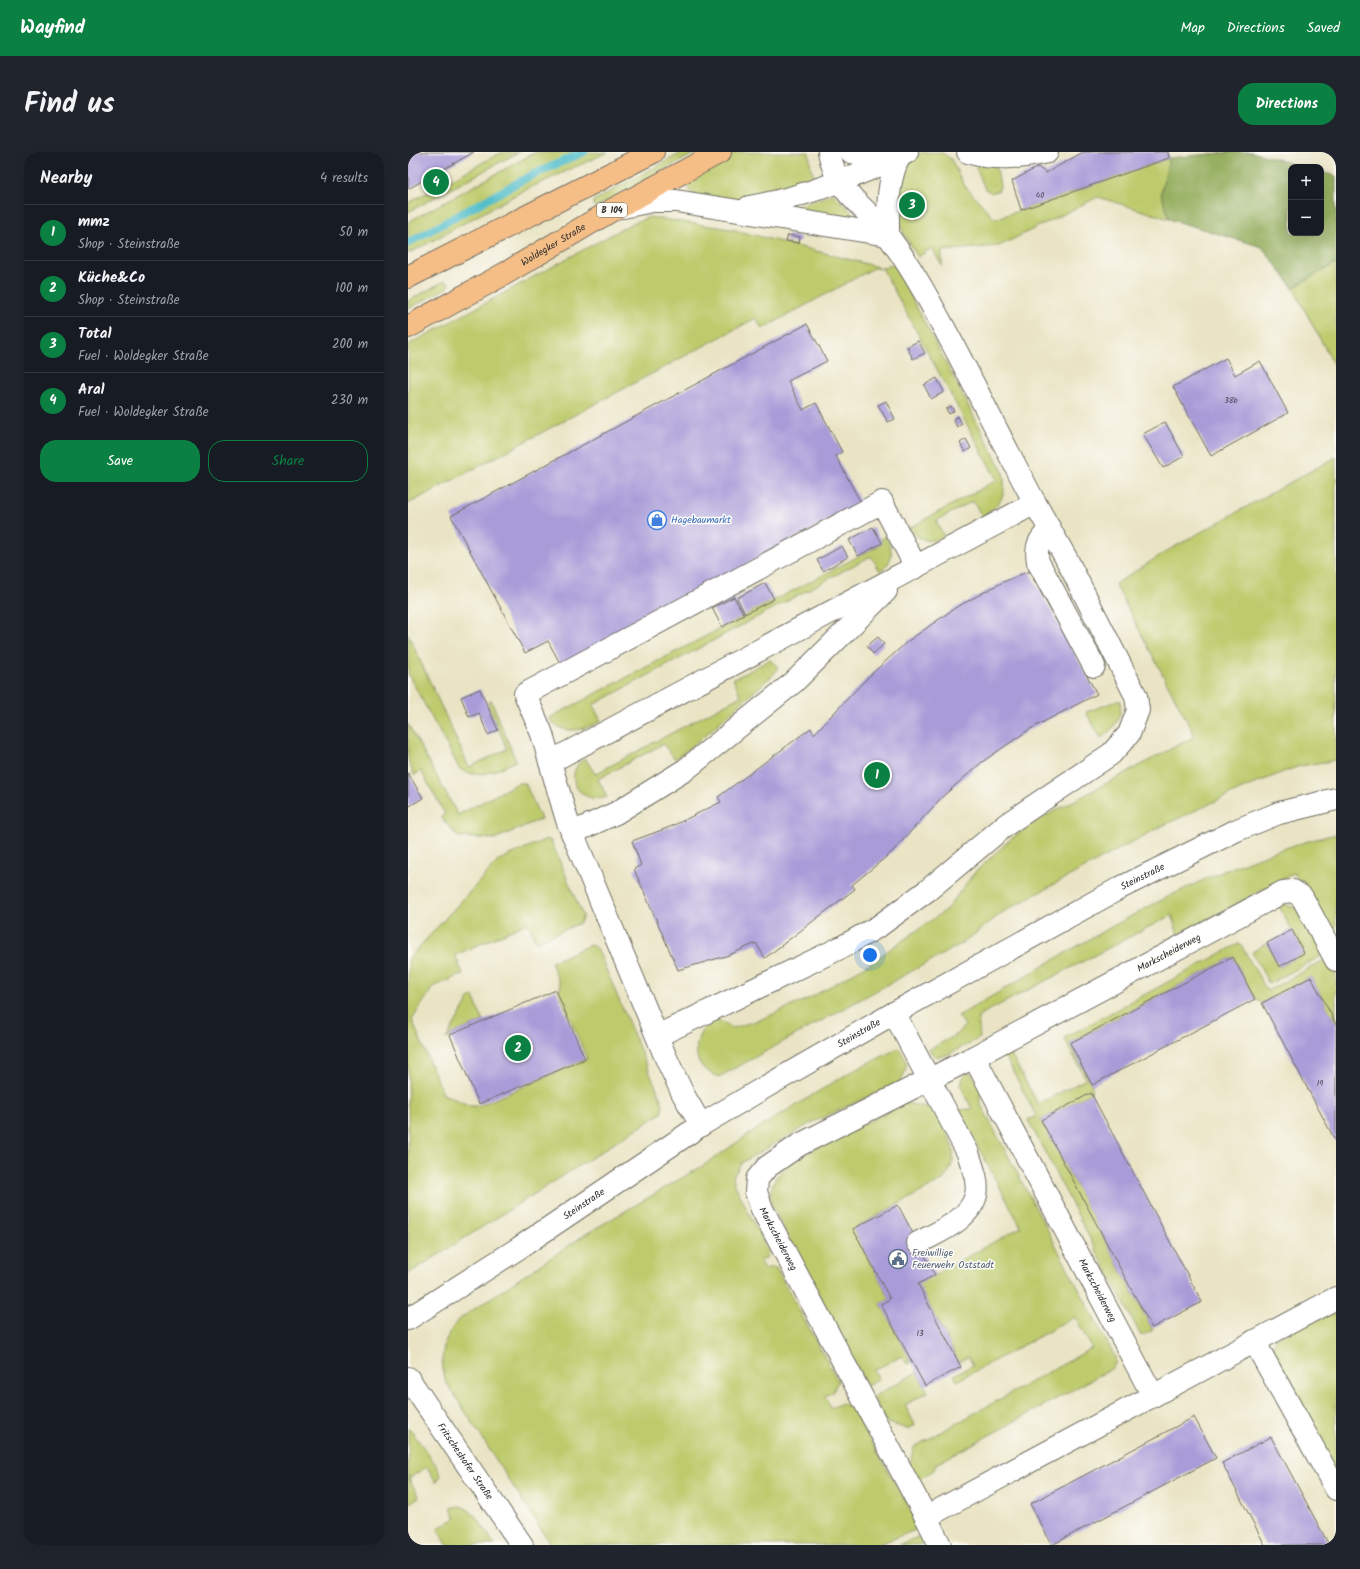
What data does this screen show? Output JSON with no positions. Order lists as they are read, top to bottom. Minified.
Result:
{"streets":{"main road":["B 104","Woldegker Straße"],"street":["Steinstraße","Markscheiderweg","Fritscheshofer Straße"]},"places":{"shop":["Hagebaumarkt"],"public building":["Freiwillige Feuerwehr Oststadt"]},"house_numbers":["40","38b","19","13"],"page":{"header":"Wayfind","nav":["Map","Directions","Saved"],"title":"Find us","buttons":["Directions",["Save","Share"]],"heading":["Nearby","4 results"],"map_buttons":["+","−"],"pins":["4","3","1","2"],"list":[{"mark":"1","name":"mmz","note":"Shop · Steinstraße","value":"50 m"},{"mark":"2","name":"Küche&Co","note":"Shop · Steinstraße","value":"100 m"},{"mark":"3","name":"Total","note":"Fuel · Woldegker Straße","value":"200 m"},{"mark":"4","name":"Aral","note":"Fuel · Woldegker Straße","value":"230 m"}]}}
